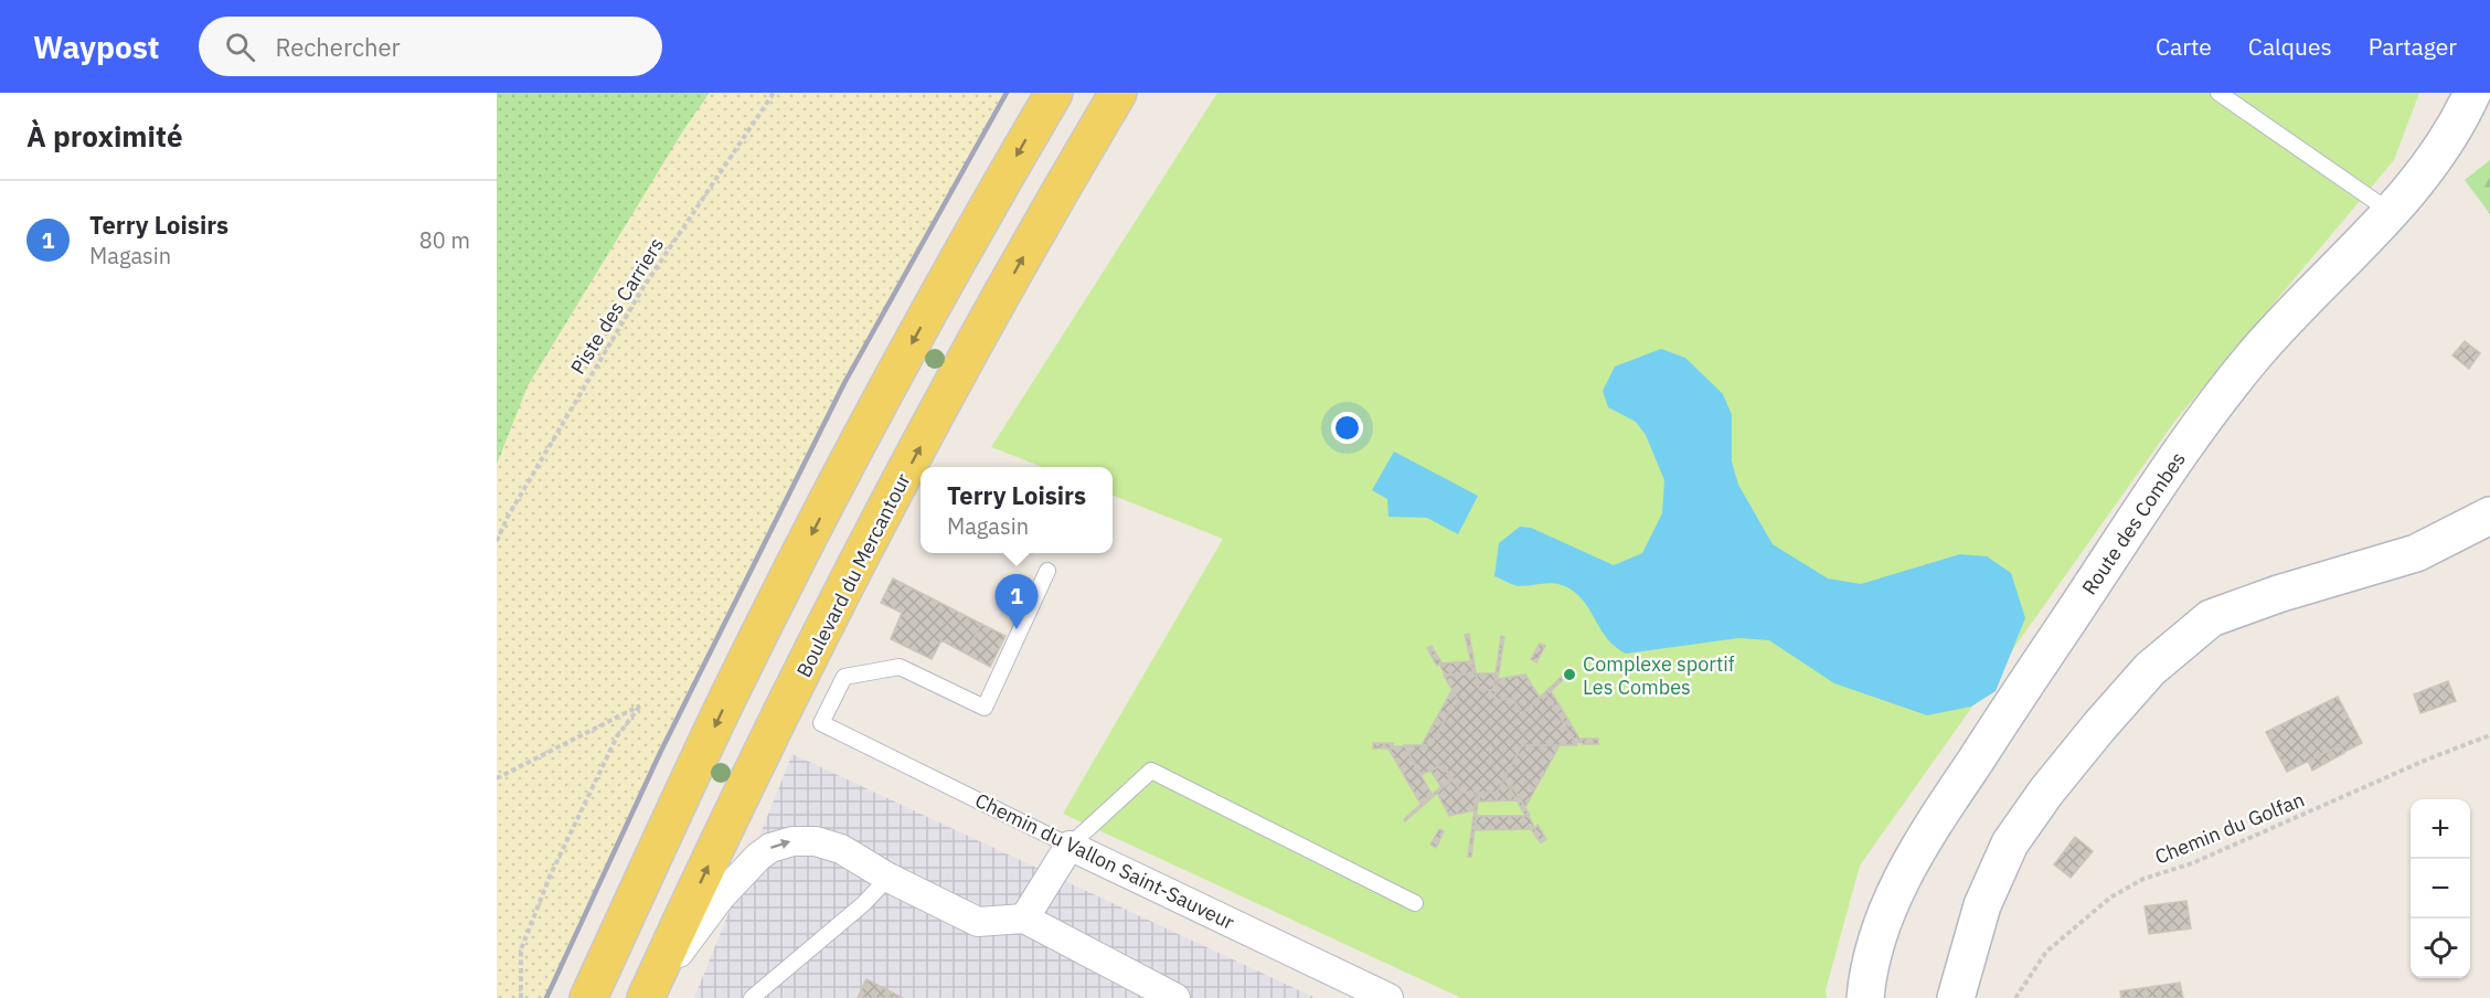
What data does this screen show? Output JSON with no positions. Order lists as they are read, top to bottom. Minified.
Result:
{"streets":{"main road":["Route des Combes","Boulevard du Mercantour"],"street":["Chemin du Vallon Saint-Sauveur"],"path":["Piste des Carriers","Chemin du Golfan"]},"places":["Complexe sportif Les Combes"],"page":{"header":"Waypost","search":"Rechercher","nav":["Carte","Calques","Partager"],"heading":"À proximité","list":[{"mark":"1","name":"Terry Loisirs","note":"Magasin","value":"80 m"}],"popup":["Terry Loisirs","Magasin"],"pins":"1","map_buttons":["+","−"]}}
